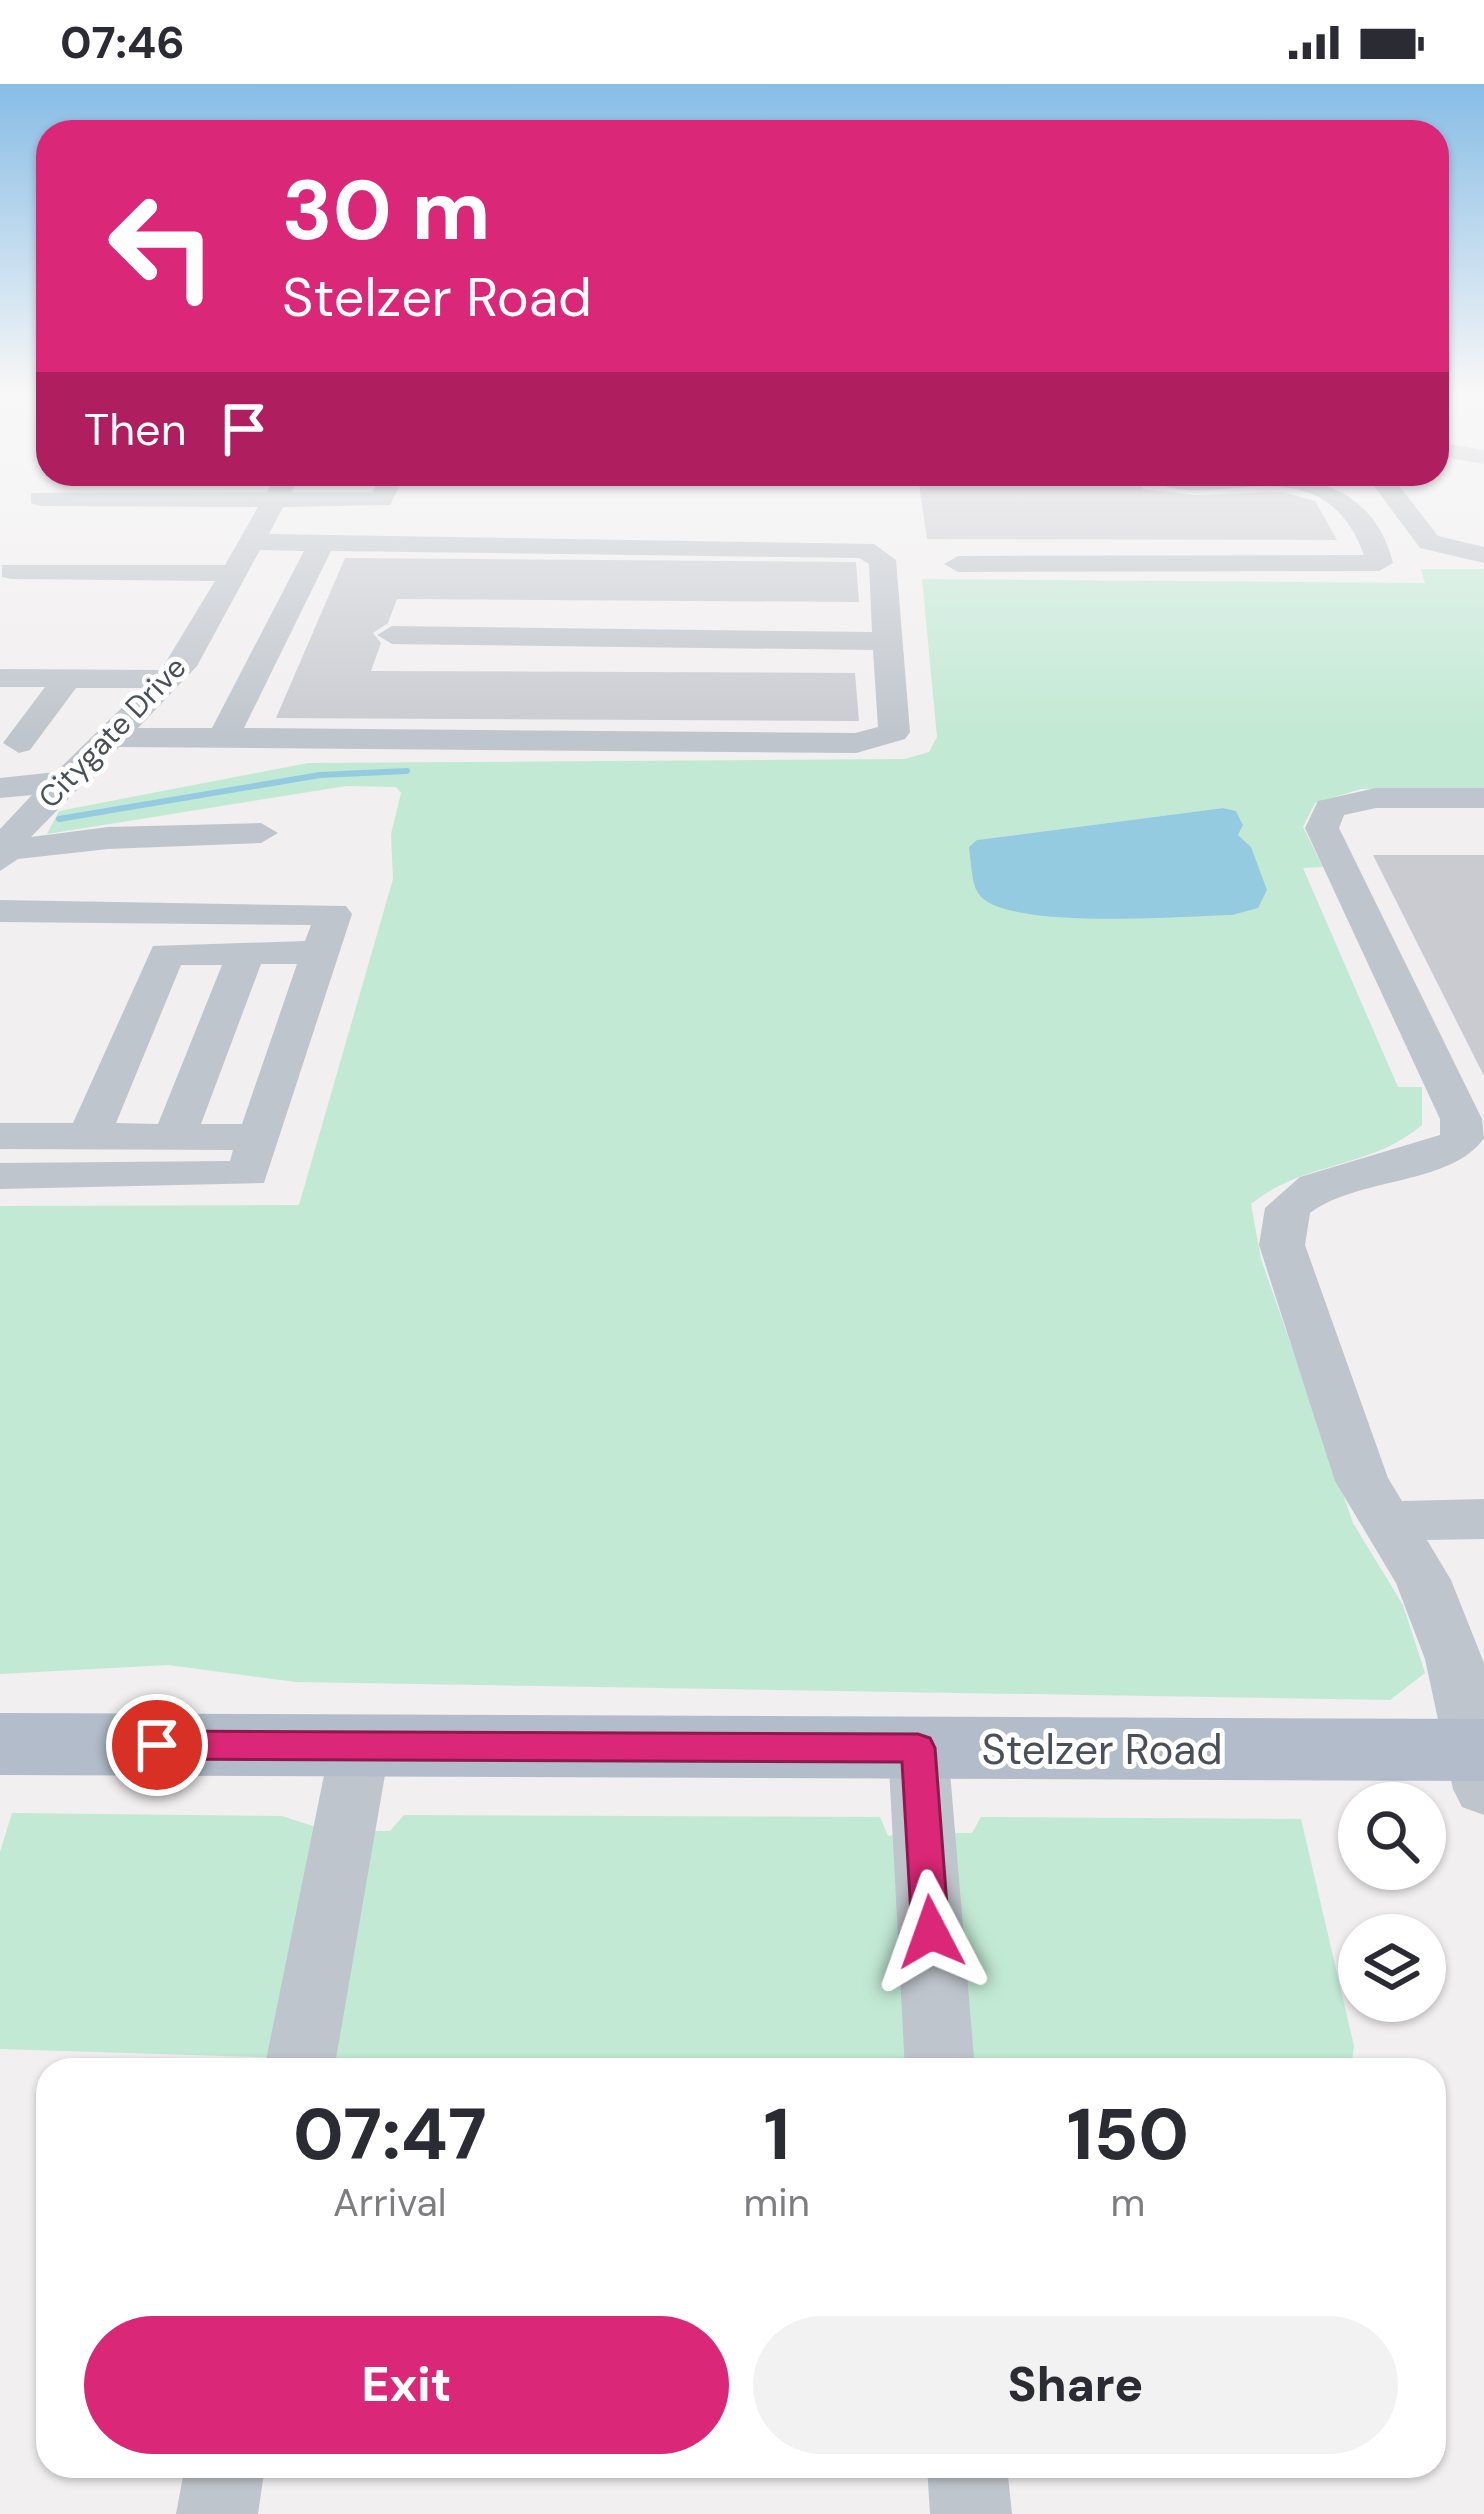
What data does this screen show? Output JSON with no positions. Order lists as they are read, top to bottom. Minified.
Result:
{"streets":{"main road":["Stelzer Road"],"street":["Citygate Drive"]},"page":{"status":"07:46","turn":["30 m","Stelzer Road"],"then":"Then","eta":["07:47","Arrival","1","min","150","m"],"buttons":["Exit","Share"]}}
